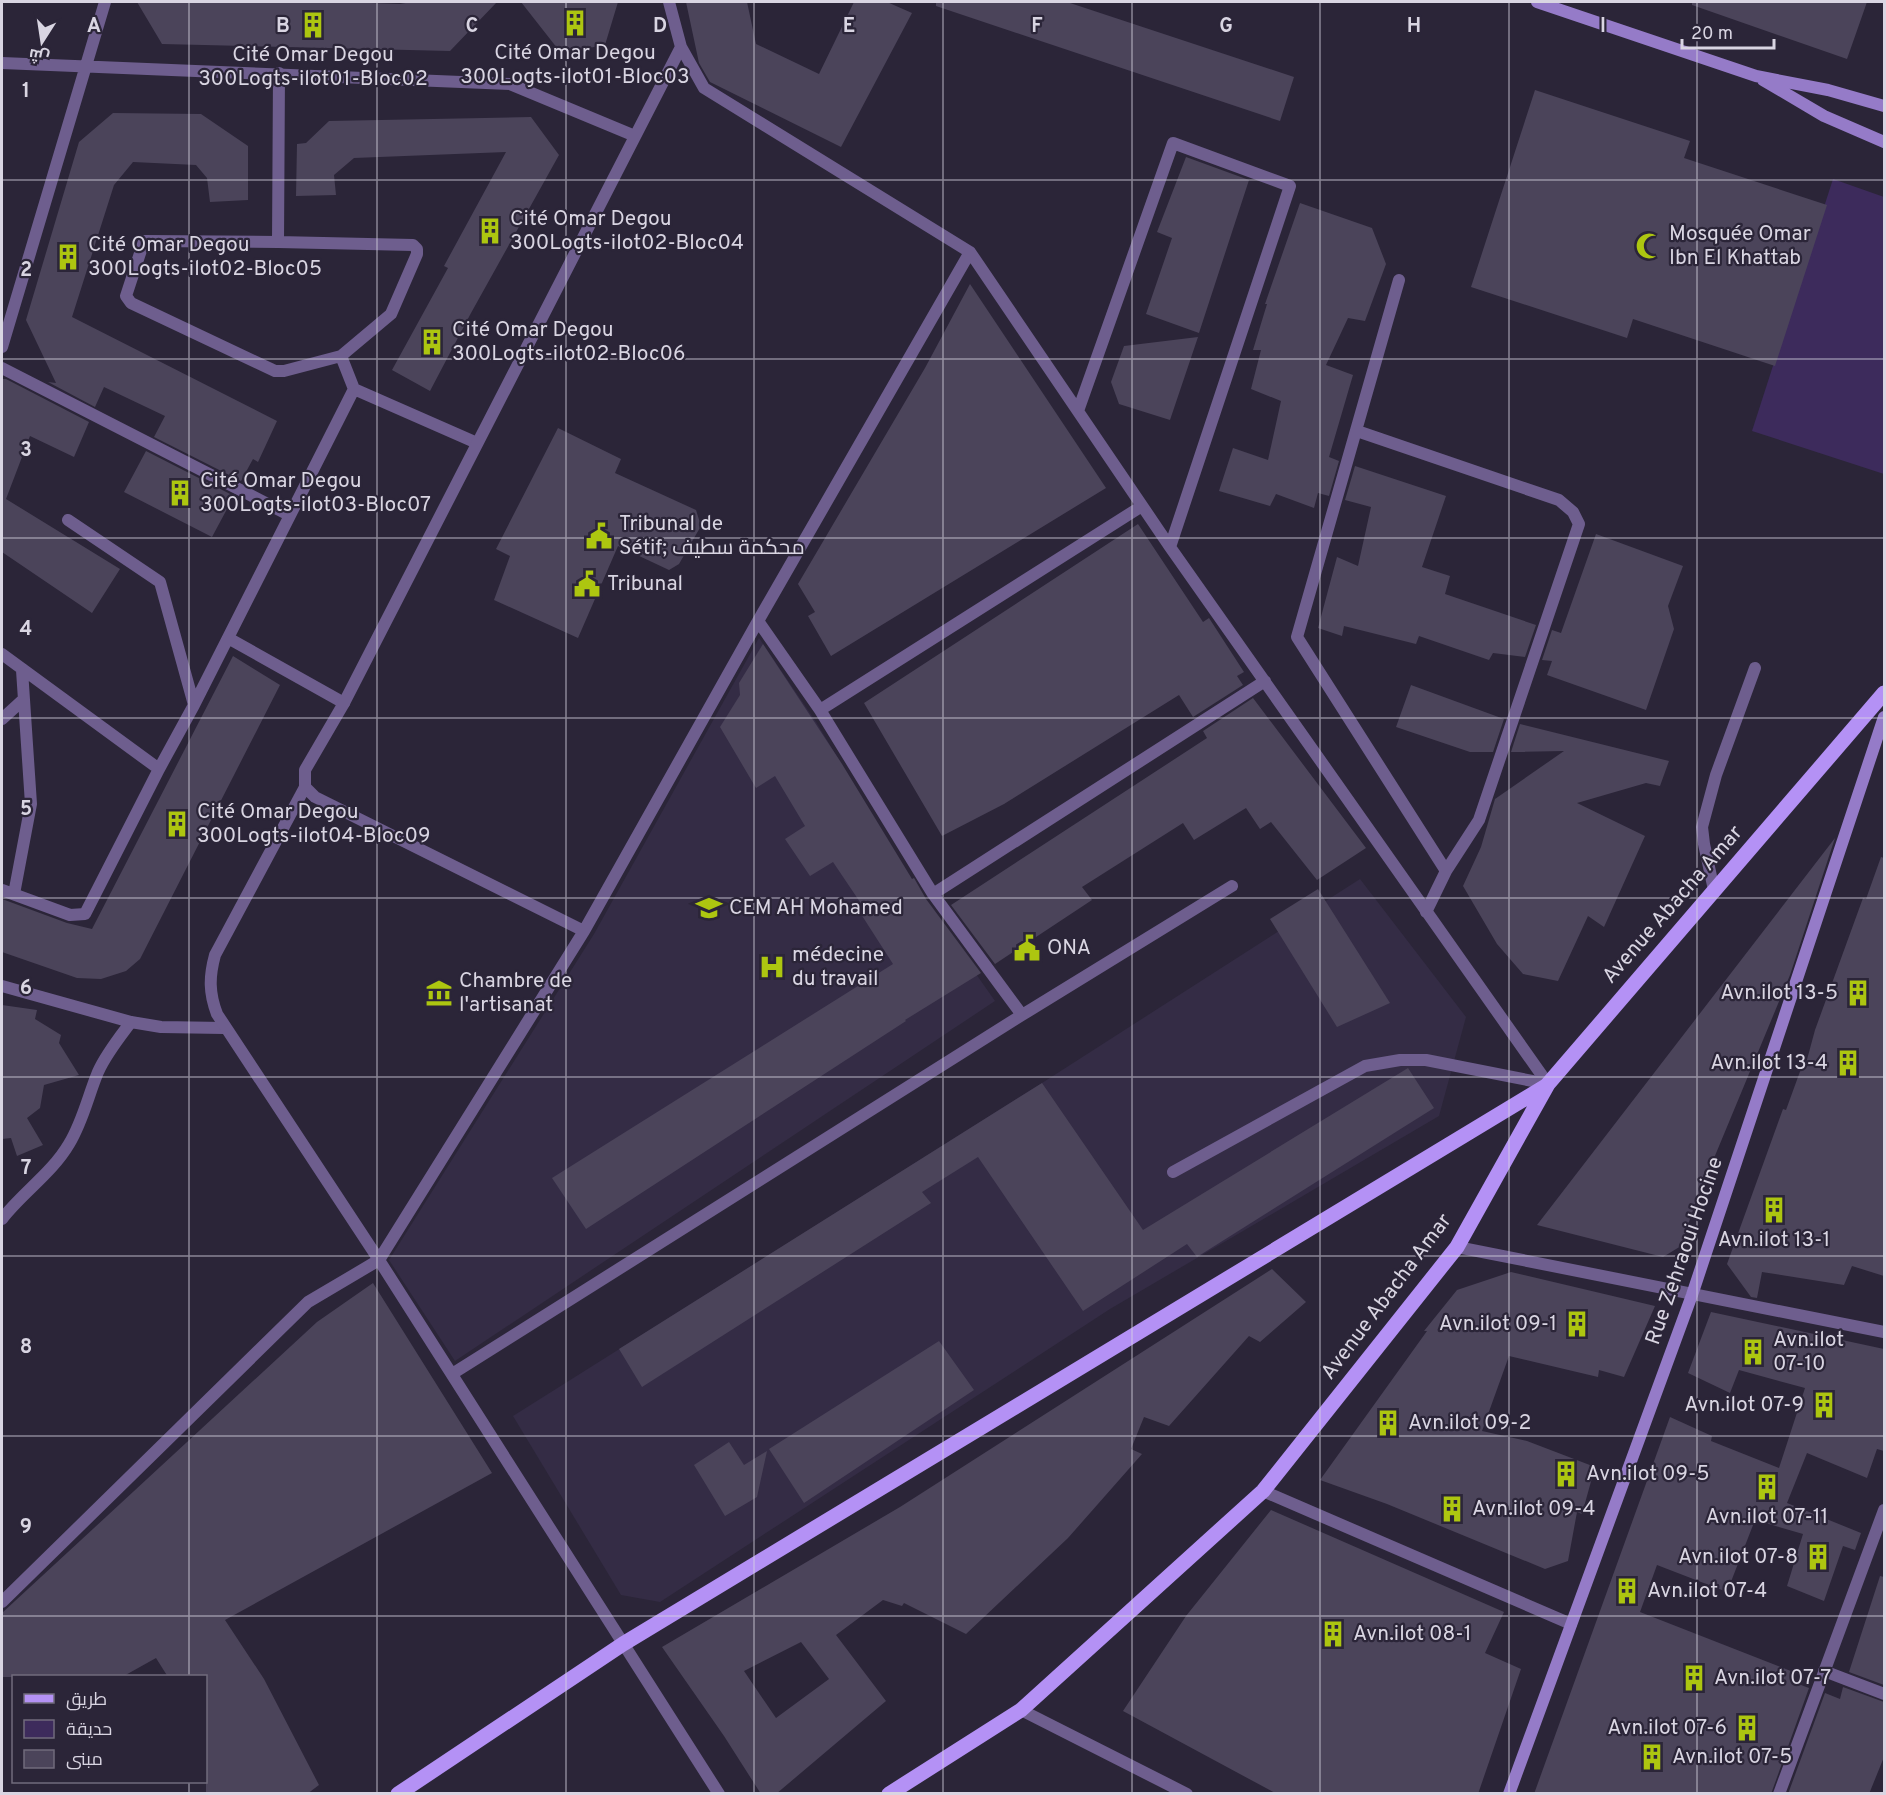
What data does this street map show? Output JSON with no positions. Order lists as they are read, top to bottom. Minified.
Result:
{"streets":{"main road":["Avenue Abacha Amar"],"street":["Rue Zehraoui Hocine"]},"places":{"building":["Cité Omar Degou 300Logts-ilot01-Bloc03","Cité Omar Degou 300Logts-ilot01-Bloc02","Cité Omar Degou 300Logts-ilot02-Bloc04","Cité Omar Degou 300Logts-ilot02-Bloc05","Cité Omar Degou 300Logts-ilot02-Bloc06","Cité Omar Degou 300Logts-ilot03-Bloc07","Cité Omar Degou 300Logts-ilot04-Bloc09","Avn.ilot 13-5","Avn.ilot 13-4","Avn.ilot 13-1","Avn.ilot 09-1","Avn.ilot 07-10","Avn.ilot 07-9","Avn.ilot 09-2","Avn.ilot 09-5","Avn.ilot 07-11","Avn.ilot 09-4","Avn.ilot 07-8","Avn.ilot 07-4","Avn.ilot 08-1","Avn.ilot 07-7","Avn.ilot 07-6","Avn.ilot 07-5"],"mosque":["Mosquée Omar Ibn El Khattab"],"public building":["Tribunal de Sétif; محكمة سطيف","Tribunal","ONA"],"school or university":["CEM AH Mohamed"],"hospital":["médecine du travail"],"museum":["Chambre de l'artisanat"]},"legend":["طريق","حديقة","مبنى"],"scale_bar":"20 m","north":"bottom","grid":{"columns":["A","B","C","D","E","F","G","H","I"],"rows":["1","2","3","4","5","6","7","8","9"]}}
